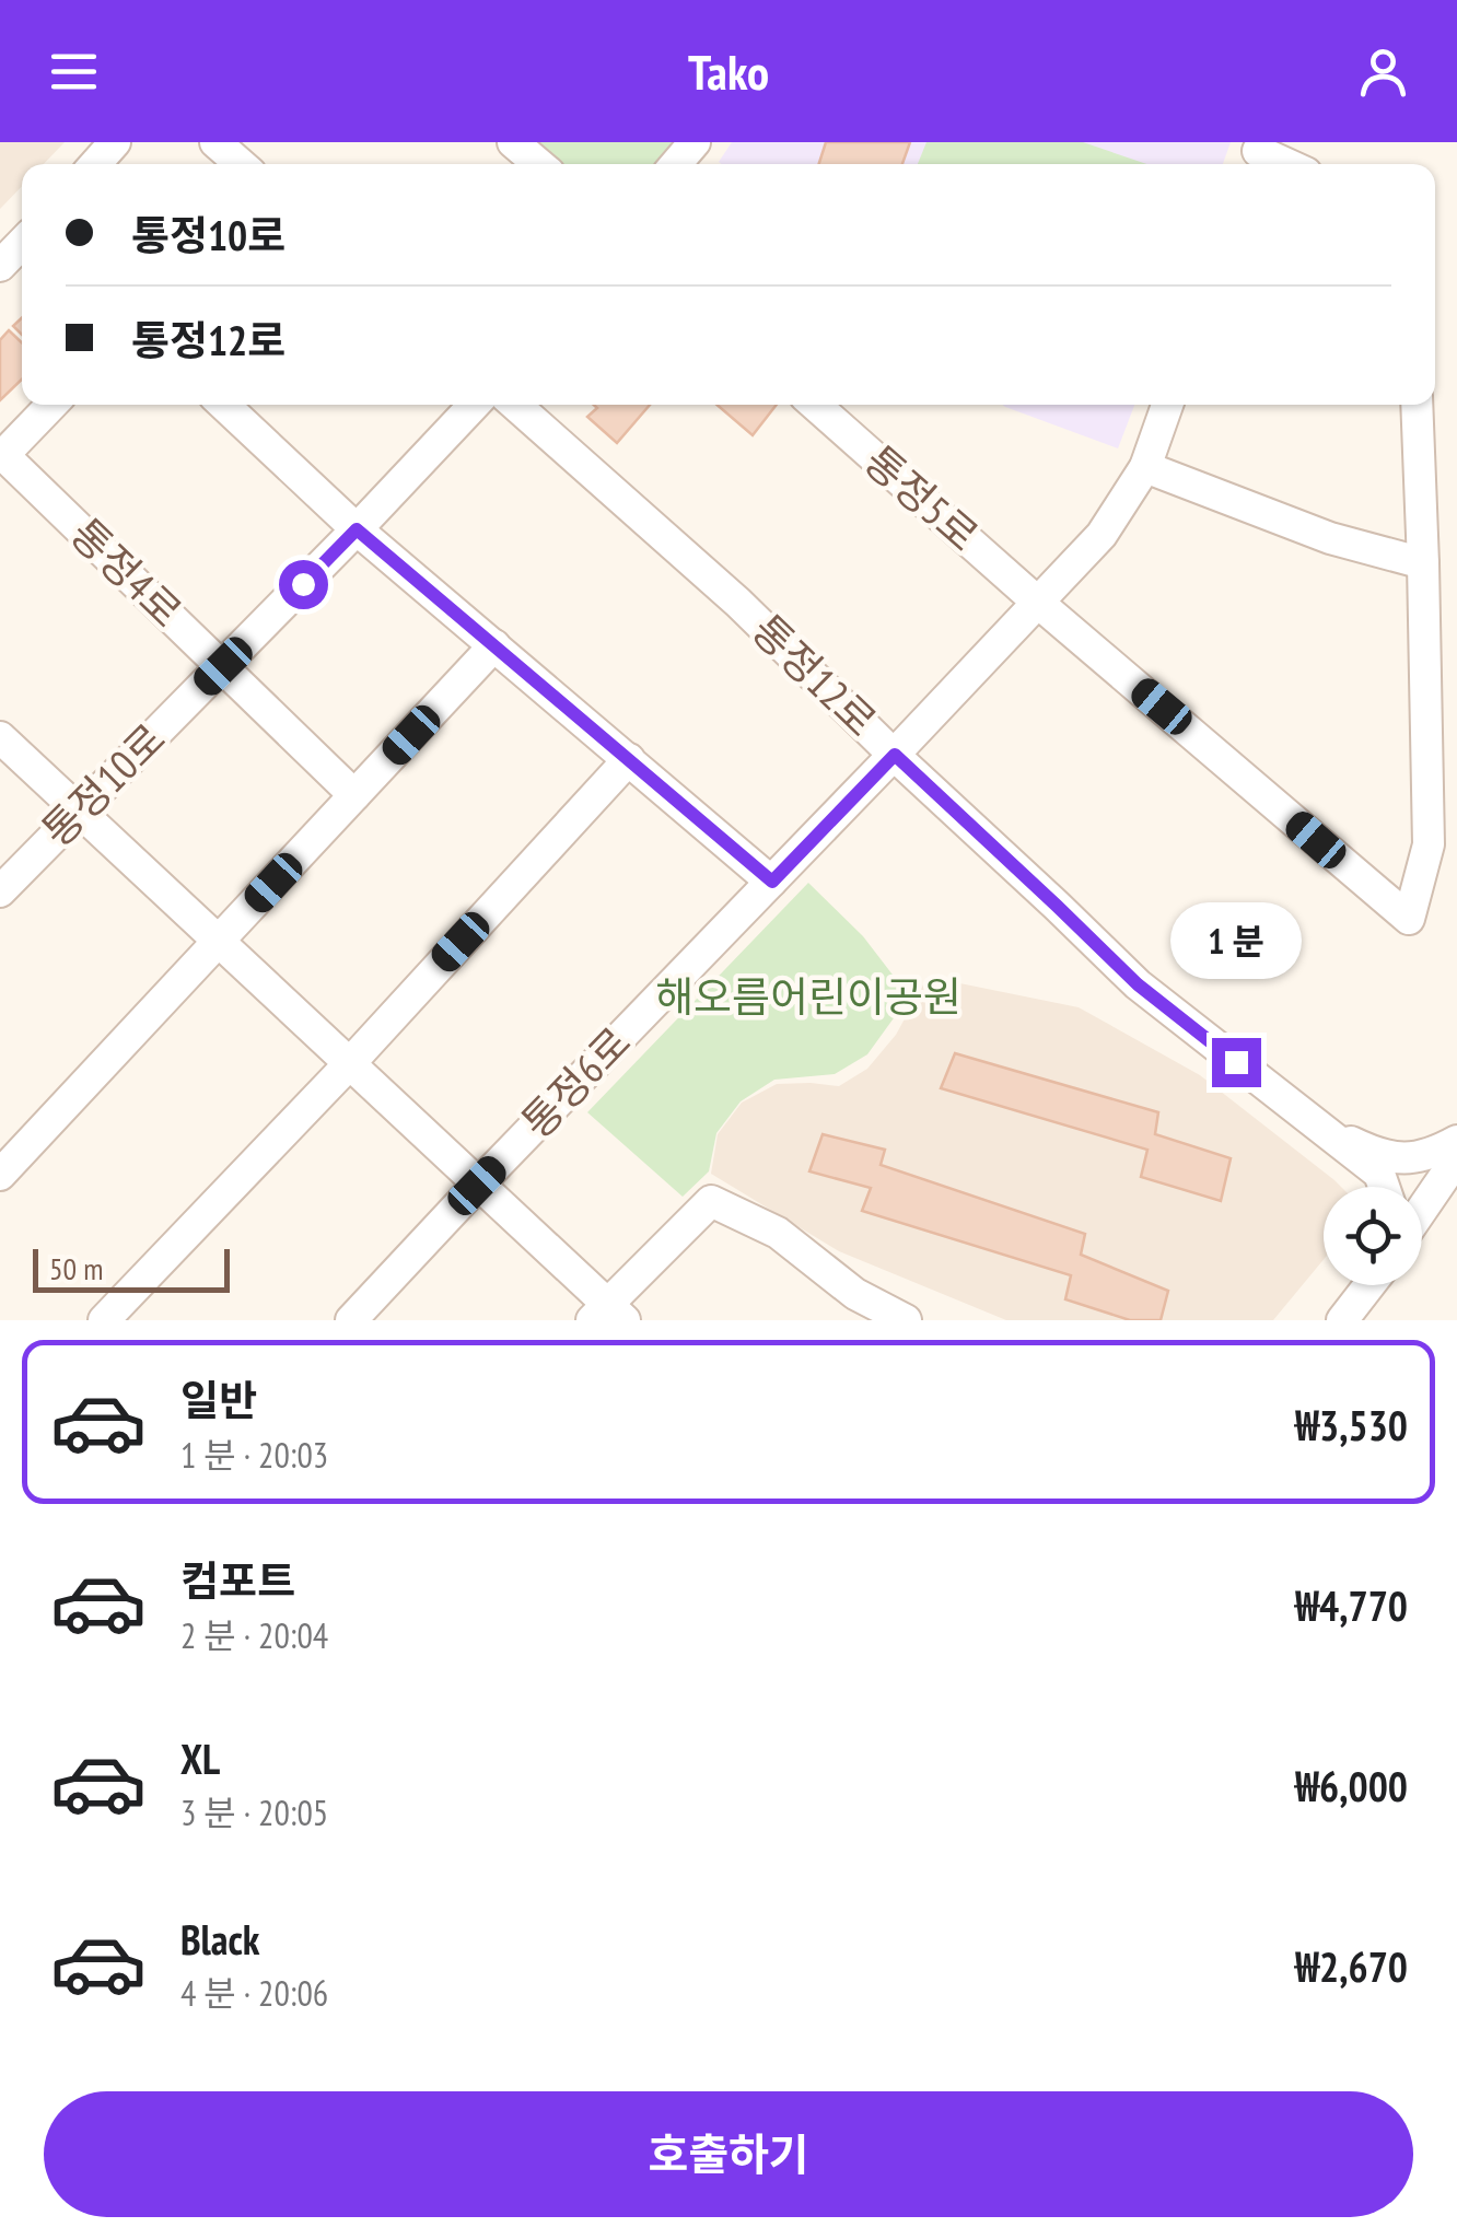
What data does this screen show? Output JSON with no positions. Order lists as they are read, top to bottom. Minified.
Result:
{"streets":{"street":["통정5로","통정4로","통정12로","통정10로","통정6로"]},"crossings":[["통정5로","통정6로"],["통정4로","통정10로"],["통정12로","통정6로"]],"parks":["해오름어린이공원"],"scale_bar":"50 m","page":{"header":"Tako","banner":["통정10로","통정12로"],"bubble":"1 분","scale":"50 m","list":[{"name":"일반","note":"1 분 · 20:03","value":"₩3,530"},{"name":"컴포트","note":"2 분 · 20:04","value":"₩4,770"},{"name":"XL","note":"3 분 · 20:05","value":"₩6,000"},{"name":"Black","note":"4 분 · 20:06","value":"₩2,670"}],"buttons":"호출하기"}}
